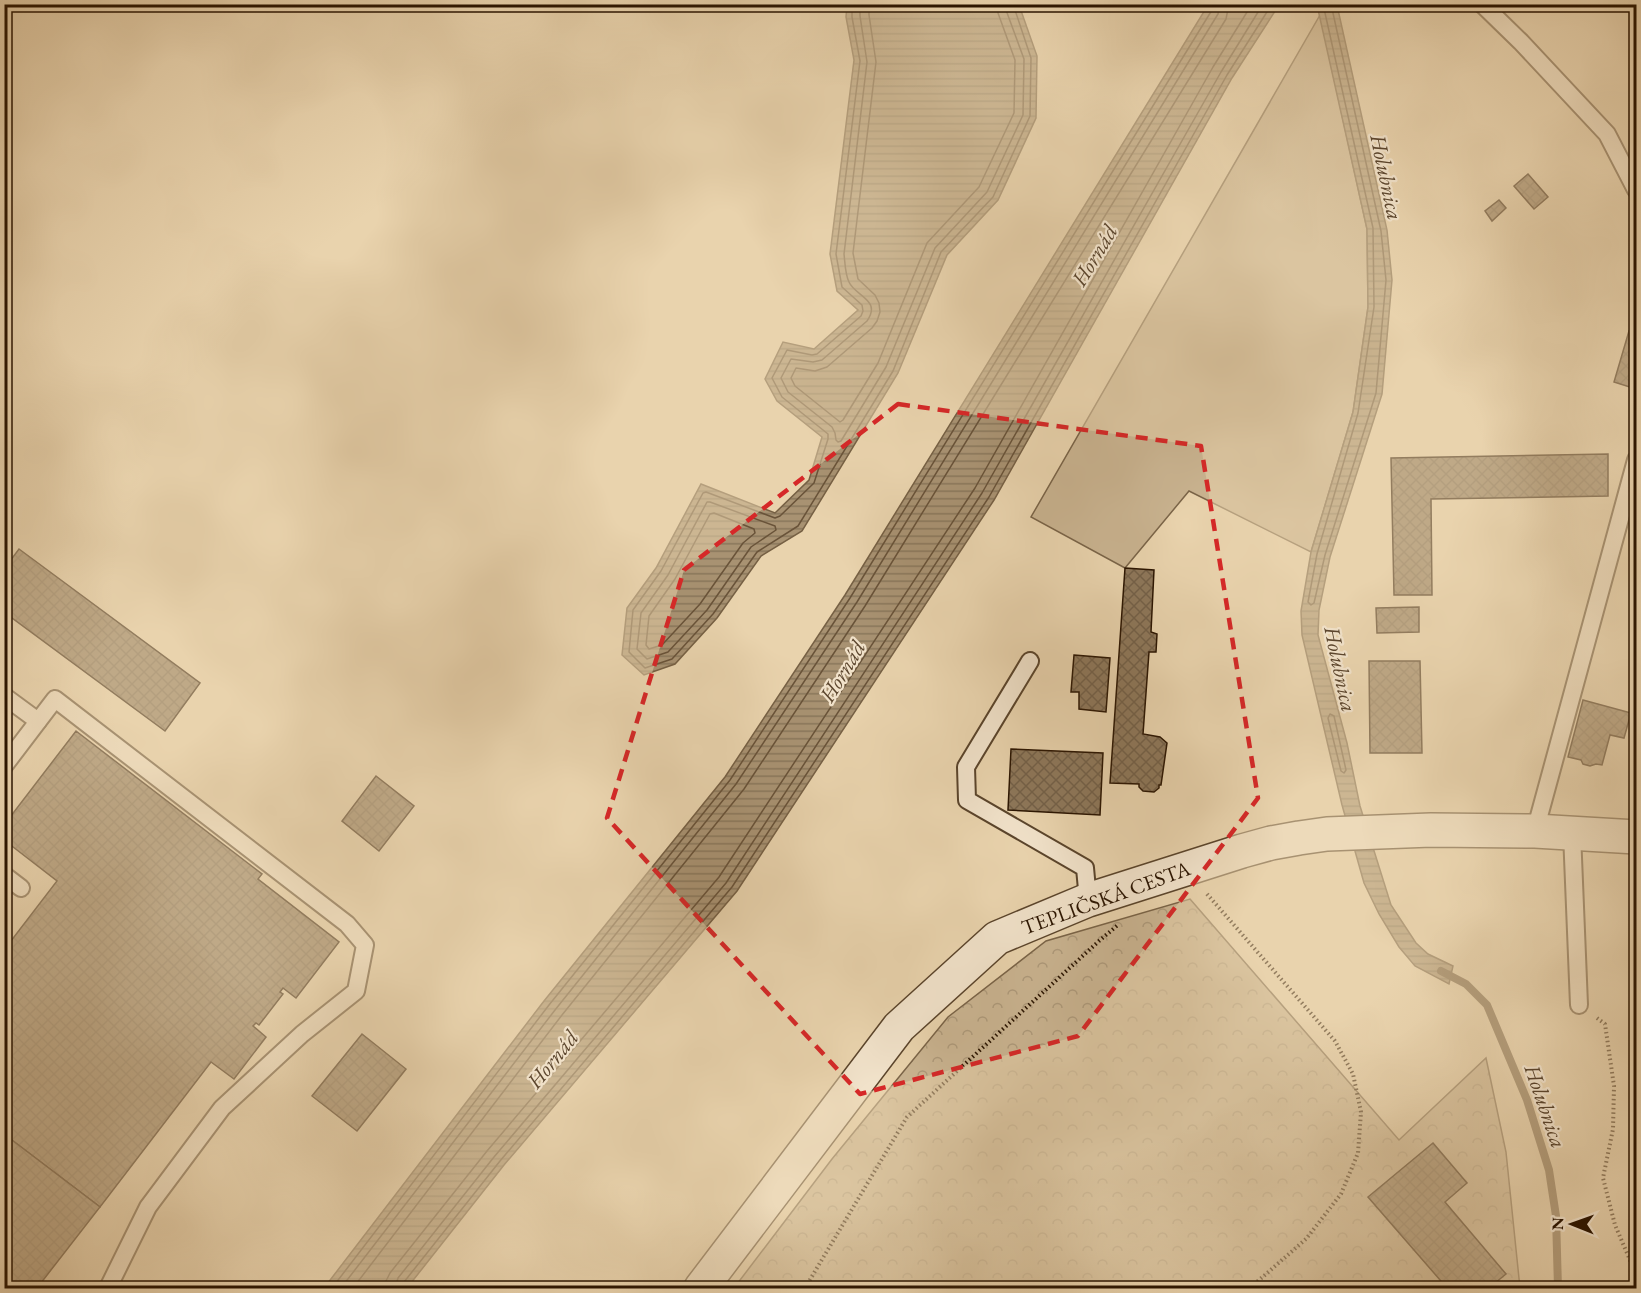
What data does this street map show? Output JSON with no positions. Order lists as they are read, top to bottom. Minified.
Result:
{"streets":{"street":["TEPLIČSKÁ CESTA"]},"water":["Holubnica","Hornád"],"north":"left"}
